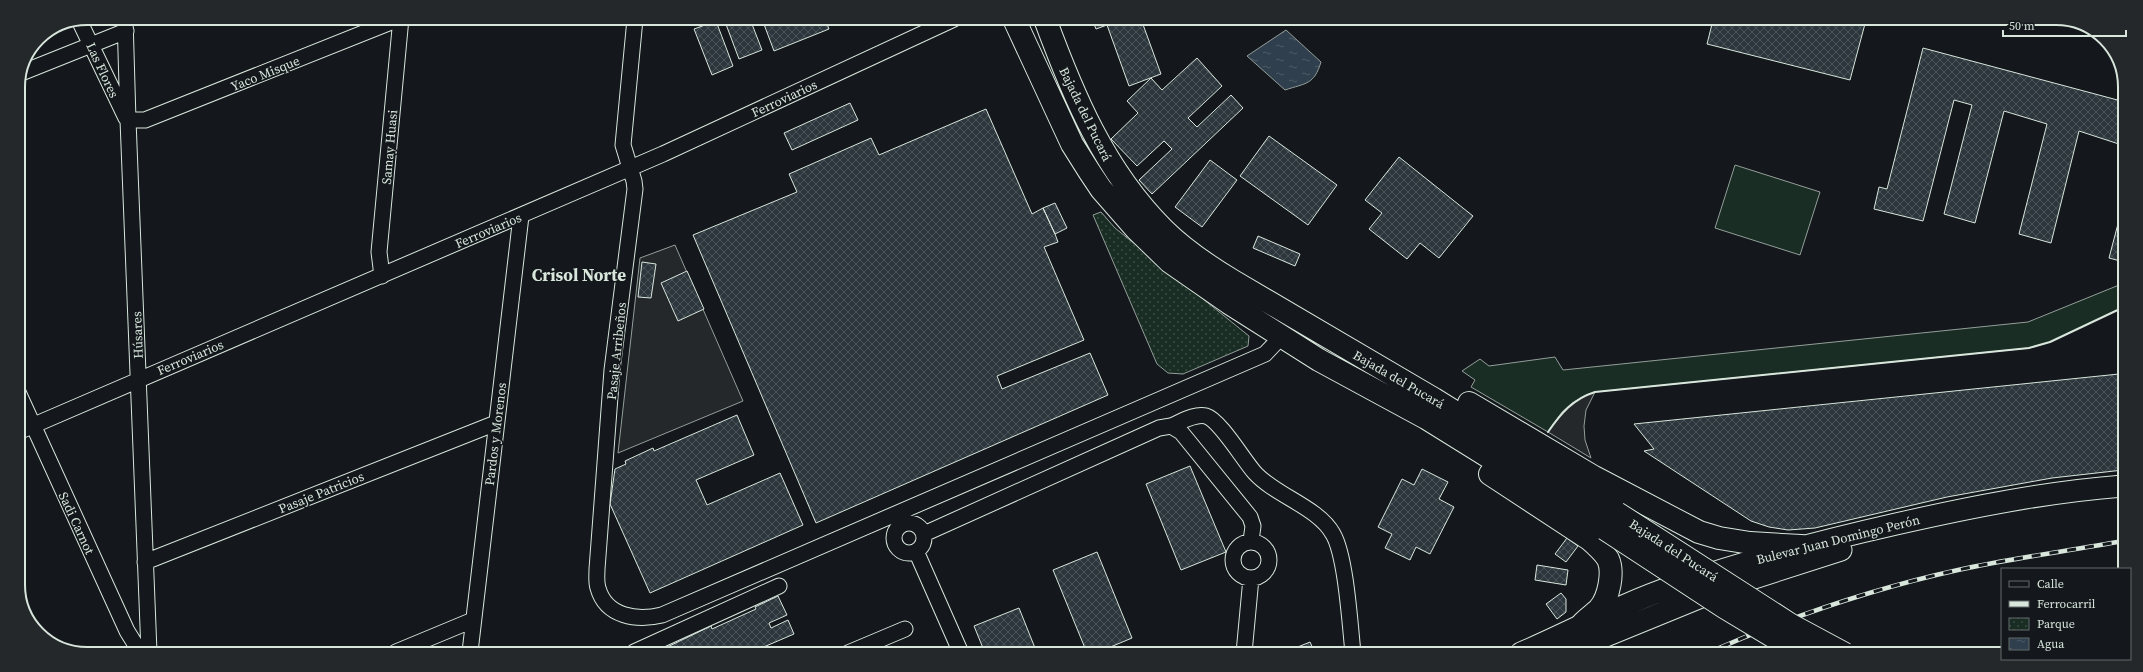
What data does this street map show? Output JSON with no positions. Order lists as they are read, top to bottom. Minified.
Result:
{"streets":{"main road":["Bajada del Pucará","Bulevar Juan Domingo Perón"],"street":["Las Flores","Yaco Misque","Ferroviarios","Samay Huasi","Húsares","Pasaje Arribeños","Pardos y Morenos","Pasaje Patricios","Sadi Carnot"]},"crossings":[["Las Flores","Yaco Misque"],["Las Flores","Húsares"],["Yaco Misque","Húsares"],["Ferroviarios","Samay Huasi"],["Ferroviarios","Húsares"],["Ferroviarios","Pasaje Arribeños"],["Ferroviarios","Pardos y Morenos"],["Ferroviarios","Sadi Carnot"],["Bajada del Pucará","Pasaje Arribeños"],["Húsares","Pasaje Patricios"],["Pardos y Morenos","Pasaje Patricios"]],"districts":["Crisol Norte"],"legend":["Calle","Ferrocarril","Parque","Agua"],"scale_bar":"50 m"}
